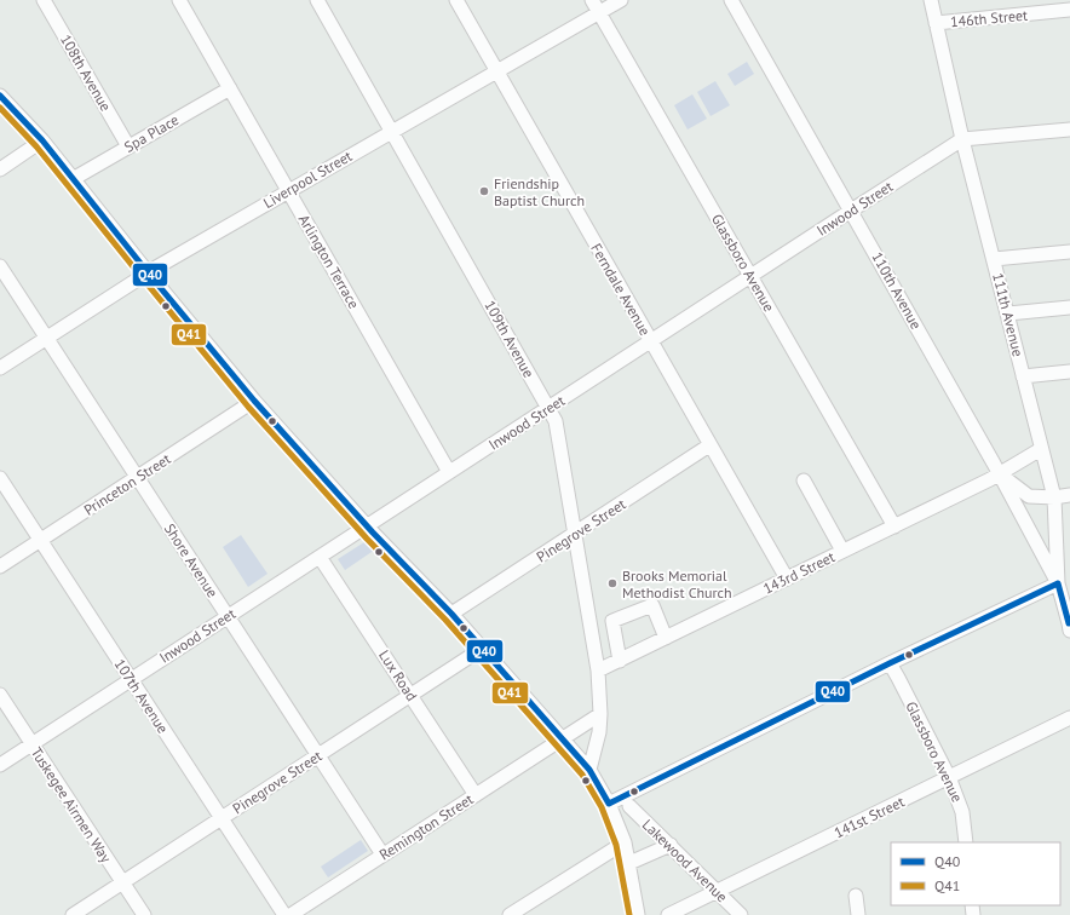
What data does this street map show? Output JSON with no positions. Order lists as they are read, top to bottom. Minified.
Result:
{"streets":{"street":["146th Street","108th Avenue","Spa Place","Liverpool Street","Inwood Street","Arlington Terrace","Glassboro Avenue","Ferndale Avenue","110th Avenue","111th Avenue","109th Avenue","Princeton Street","Pinegrove Street","Shore Avenue","143rd Street","Lux Road","107th Avenue","Tuskegee Airmen Way","141st Street","Remington Street","Lakewood Avenue"]},"crossings":[["146th Street","111th Avenue"],["108th Avenue","Spa Place"],["Spa Place","Arlington Terrace"],["Liverpool Street","Arlington Terrace"],["Liverpool Street","Glassboro Avenue"],["Liverpool Street","Ferndale Avenue"],["Liverpool Street","109th Avenue"],["Liverpool Street","Shore Avenue"],["Inwood Street","Arlington Terrace"],["Inwood Street","Glassboro Avenue"],["Inwood Street","Ferndale Avenue"],["Inwood Street","110th Avenue"],["Inwood Street","111th Avenue"],["Inwood Street","109th Avenue"],["Inwood Street","Shore Avenue"],["Inwood Street","Lux Road"],["Inwood Street","107th Avenue"],["Inwood Street","Tuskegee Airmen Way"],["Glassboro Avenue","143rd Street"],["Glassboro Avenue","141st Street"],["Ferndale Avenue","Pinegrove Street"],["Ferndale Avenue","143rd Street"],["110th Avenue","111th Avenue"],["110th Avenue","143rd Street"],["111th Avenue","143rd Street"],["109th Avenue","Pinegrove Street"],["109th Avenue","143rd Street"],["Princeton Street","Shore Avenue"],["Princeton Street","107th Avenue"],["Pinegrove Street","Shore Avenue"],["Pinegrove Street","Lux Road"],["Pinegrove Street","107th Avenue"],["Pinegrove Street","Tuskegee Airmen Way"],["Shore Avenue","Remington Street"],["Lux Road","Remington Street"],["141st Street","Lakewood Avenue"]],"places":["Friendship Baptist Church","Brooks Memorial Methodist Church"],"lines":["transit line Q40","transit line Q41"],"legend":["Q40","Q41"]}
